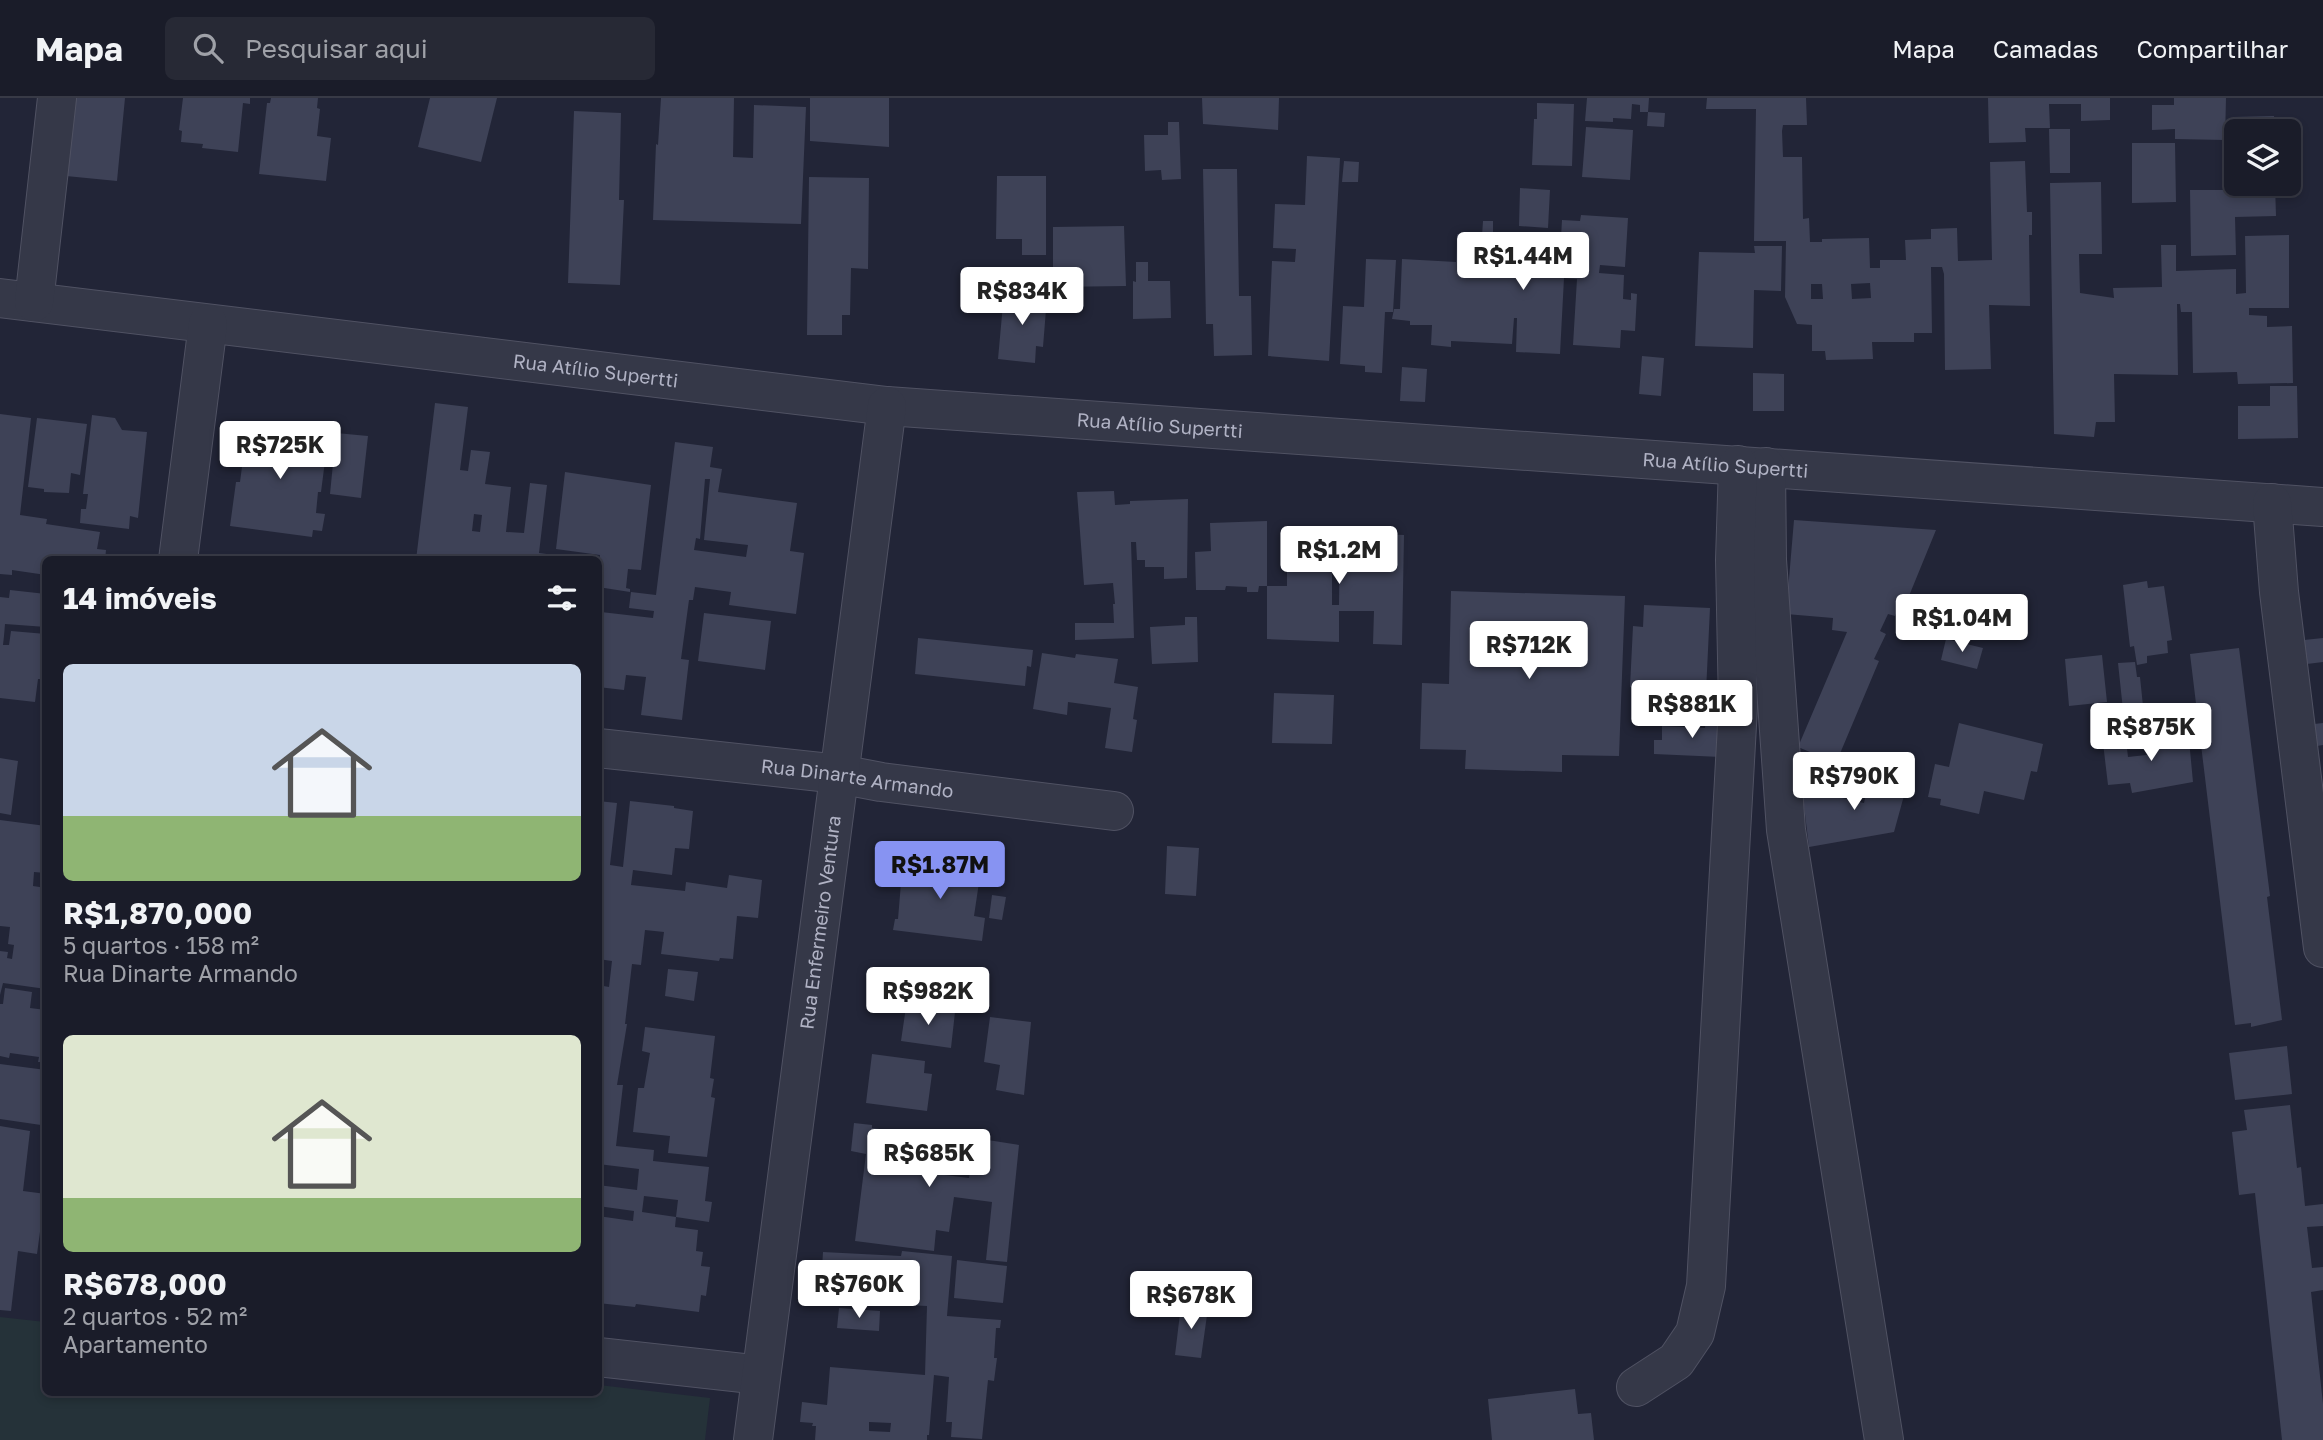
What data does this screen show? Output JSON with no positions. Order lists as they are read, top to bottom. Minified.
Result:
{"streets":{"street":["Rua Atílio Supertti","Rua Dinarte Armando","Rua Enfermeiro Ventura"]},"crossings":[["Rua Atílio Supertti","Rua Enfermeiro Ventura"],["Rua Dinarte Armando","Rua Enfermeiro Ventura"]],"page":{"header":"Mapa","search":"Pesquisar aqui","nav":["Mapa","Camadas","Compartilhar"],"price":["R$1.44M","R$834K","R$725K","R$1.2M","R$1.04M","R$712K","R$881K","R$875K","R$790K","R$1.87M","R$982K","R$685K","R$760K","R$678K"],"heading":"14 imóveis","list":[{"name":"R$1,870,000","note":"5 quartos · 158 m² · Rua Dinarte Armando"},{"name":"R$678,000","note":"2 quartos · 52 m² · Apartamento"}]}}
